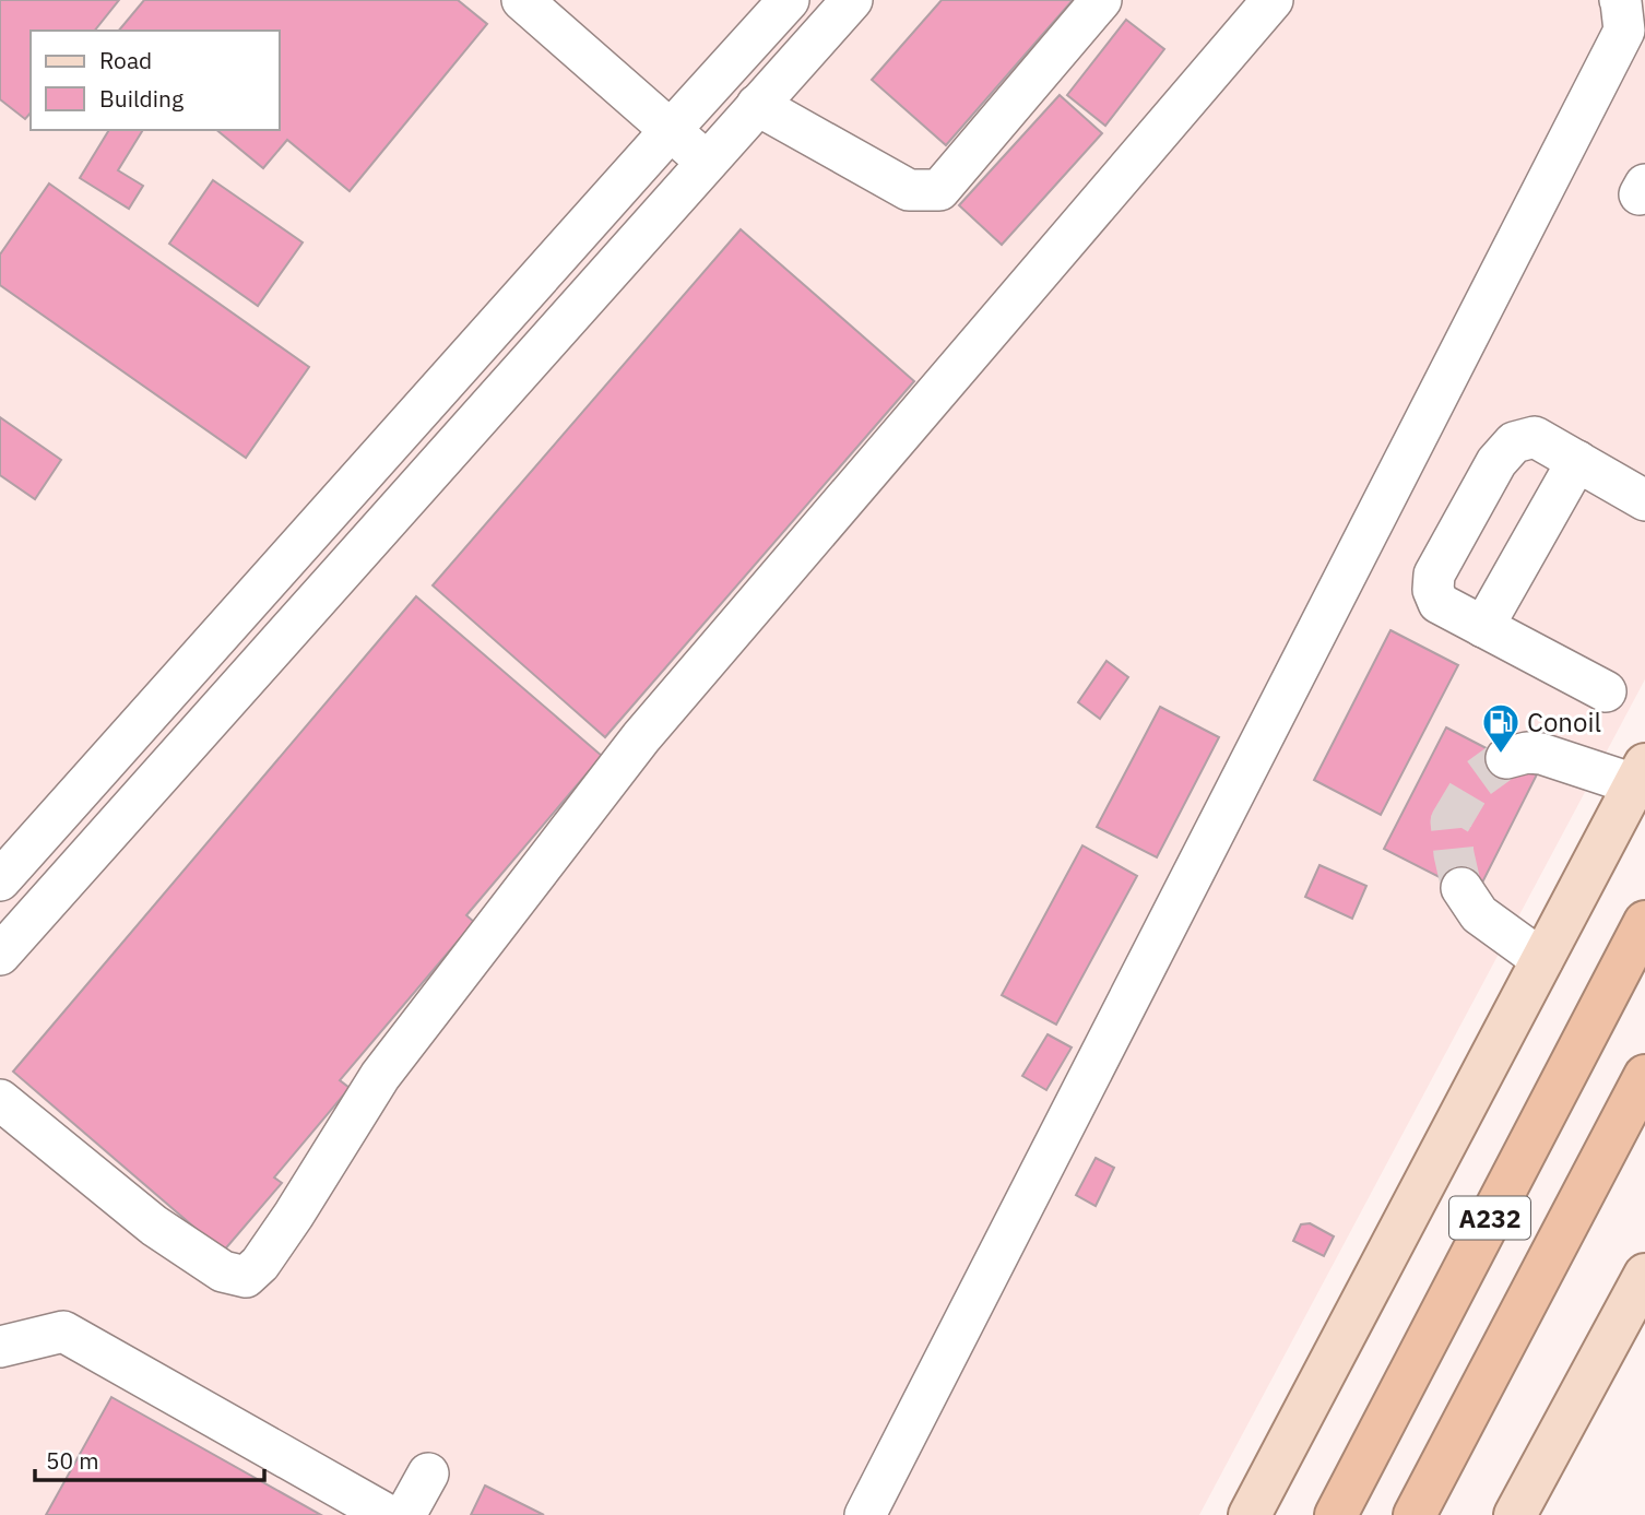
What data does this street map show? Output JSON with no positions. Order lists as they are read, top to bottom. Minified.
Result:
{"streets":{"highway":["A232"]},"places":{"fuel station":["Conoil"]},"legend":["Road","Building"],"scale_bar":"50 m"}
